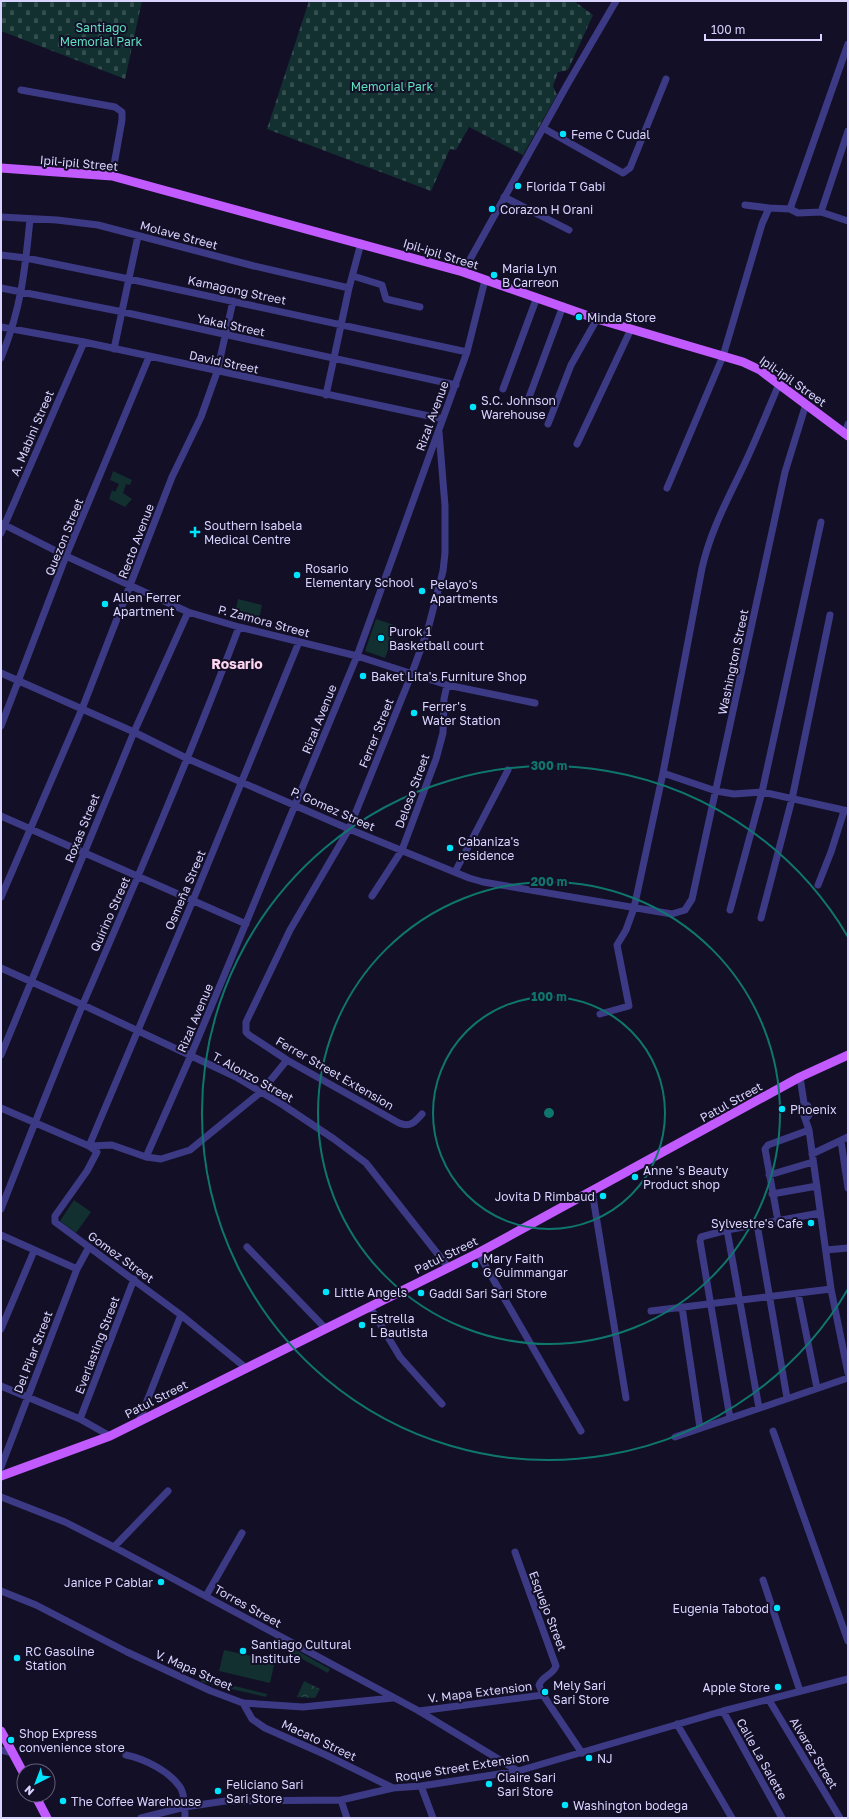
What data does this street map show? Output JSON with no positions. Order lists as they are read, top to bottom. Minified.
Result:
{"streets":{"main road":["Ipil-ipil Street","Patul Street"],"street":["Molave Street","Kamagong Street","Yakal Street","David Street","Rizal Avenue","A. Mabini Street","Quezon Street","Recto Avenue","P. Zamora Street","Washington Street","Ferrer Street","Deloso Street","P. Gomez Street","Roxas Street","Osmeña Street","Quirino Street","Ferrer Street Extension","T. Alonzo Street","Gomez Street","Everlasting Street","Del Pilar Street","Torres Street","Esquejo Street","V. Mapa Street","V. Mapa Extension","Macato Street","Alvarez Street","Calle La Salette","Roque Street Extension"]},"crossings":[["Ipil-ipil Street","Rizal Avenue"],["Ipil-ipil Street","Washington Street"],["Kamagong Street","Rizal Avenue"],["Kamagong Street","Recto Avenue"],["Yakal Street","Rizal Avenue"],["Yakal Street","Recto Avenue"],["David Street","Rizal Avenue"],["David Street","A. Mabini Street"],["David Street","Quezon Street"],["David Street","Recto Avenue"],["Rizal Avenue","P. Zamora Street"],["Rizal Avenue","Ferrer Street"],["Rizal Avenue","P. Gomez Street"],["Rizal Avenue","T. Alonzo Street"],["A. Mabini Street","P. Zamora Street"],["Quezon Street","P. Zamora Street"],["Quezon Street","P. Gomez Street"],["Recto Avenue","P. Zamora Street"],["Recto Avenue","P. Gomez Street"],["P. Zamora Street","Ferrer Street"],["P. Zamora Street","Deloso Street"],["P. Zamora Street","Roxas Street"],["P. Zamora Street","Osmeña Street"],["P. Zamora Street","Quirino Street"],["Washington Street","P. Gomez Street"],["Ferrer Street","P. Gomez Street"],["Ferrer Street","Ferrer Street Extension"],["Deloso Street","P. Gomez Street"],["P. Gomez Street","Roxas Street"],["P. Gomez Street","Osmeña Street"],["P. Gomez Street","Quirino Street"],["Roxas Street","T. Alonzo Street"],["Osmeña Street","T. Alonzo Street"],["Osmeña Street","Gomez Street"],["Quirino Street","T. Alonzo Street"],["T. Alonzo Street","Patul Street"],["Patul Street","Gomez Street"],["Gomez Street","Everlasting Street"],["Gomez Street","Del Pilar Street"],["Torres Street","V. Mapa Street"],["Torres Street","V. Mapa Extension"],["Torres Street","Roque Street Extension"],["Esquejo Street","V. Mapa Extension"],["V. Mapa Street","Macato Street"],["Macato Street","Roque Street Extension"],["Alvarez Street","Roque Street Extension"],["Calle La Salette","Roque Street Extension"]],"districts":["Rosario"],"parks":["Santiago Memorial Park","Memorial Park"],"places":{"other":["Feme C Cudal","Florida T Gabi","Corazon H Orani","Maria Lyn B Carreon","Minda Store","S.C. Johnson Warehouse","Rosario Elementary School","Pelayo's Apartments","Allen Ferrer Apartment","Purok 1 Basketball court","Baket Lita's Furniture Shop","Ferrer's Water Station","Cabaniza's residence","Phoenix","Anne 's Beauty Product shop","Jovita D Rimbaud","Sylvestre's Cafe","Mary Faith G Guimmangar","Little Angels","Gaddi Sari Sari Store","Estrella L Bautista","Janice P Cablar","Eugenia Tabotod","Santiago Cultural Institute","RC Gasoline Station","Apple Store","Mely Sari Sari Store","Shop Express convenience store","NJ","Claire Sari Sari Store","Feliciano Sari Sari Store","The Coffee Warehouse","Washington bodega"],"health":["Southern Isabela Medical Centre"]},"scale_bar":"100 m","north":"bottom left","rings":["300 m","200 m","100 m"]}
